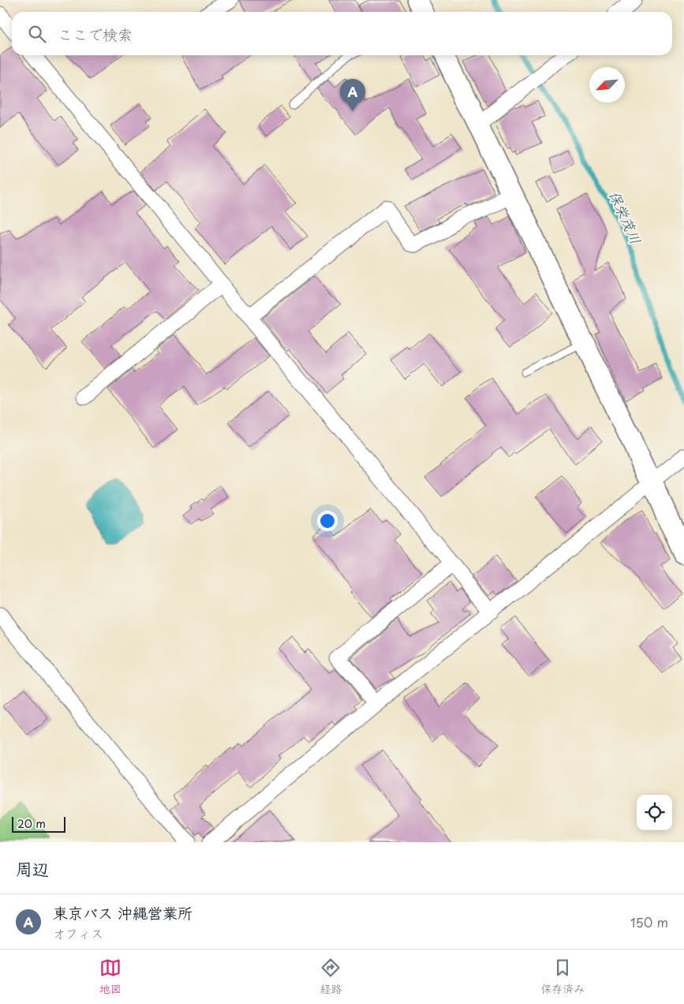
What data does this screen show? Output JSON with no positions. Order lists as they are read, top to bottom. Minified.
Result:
{"water":["保栄茂川"],"scale_bar":"20 m","north":"bottom left","page":{"search":"ここで検索","pins":"A","scale":"20 m","heading":"周辺","list":[{"mark":"A","name":"東京バス 沖縄営業所","note":"オフィス","value":"150 m"}],"nav":["地図","経路","保存済み"]}}
